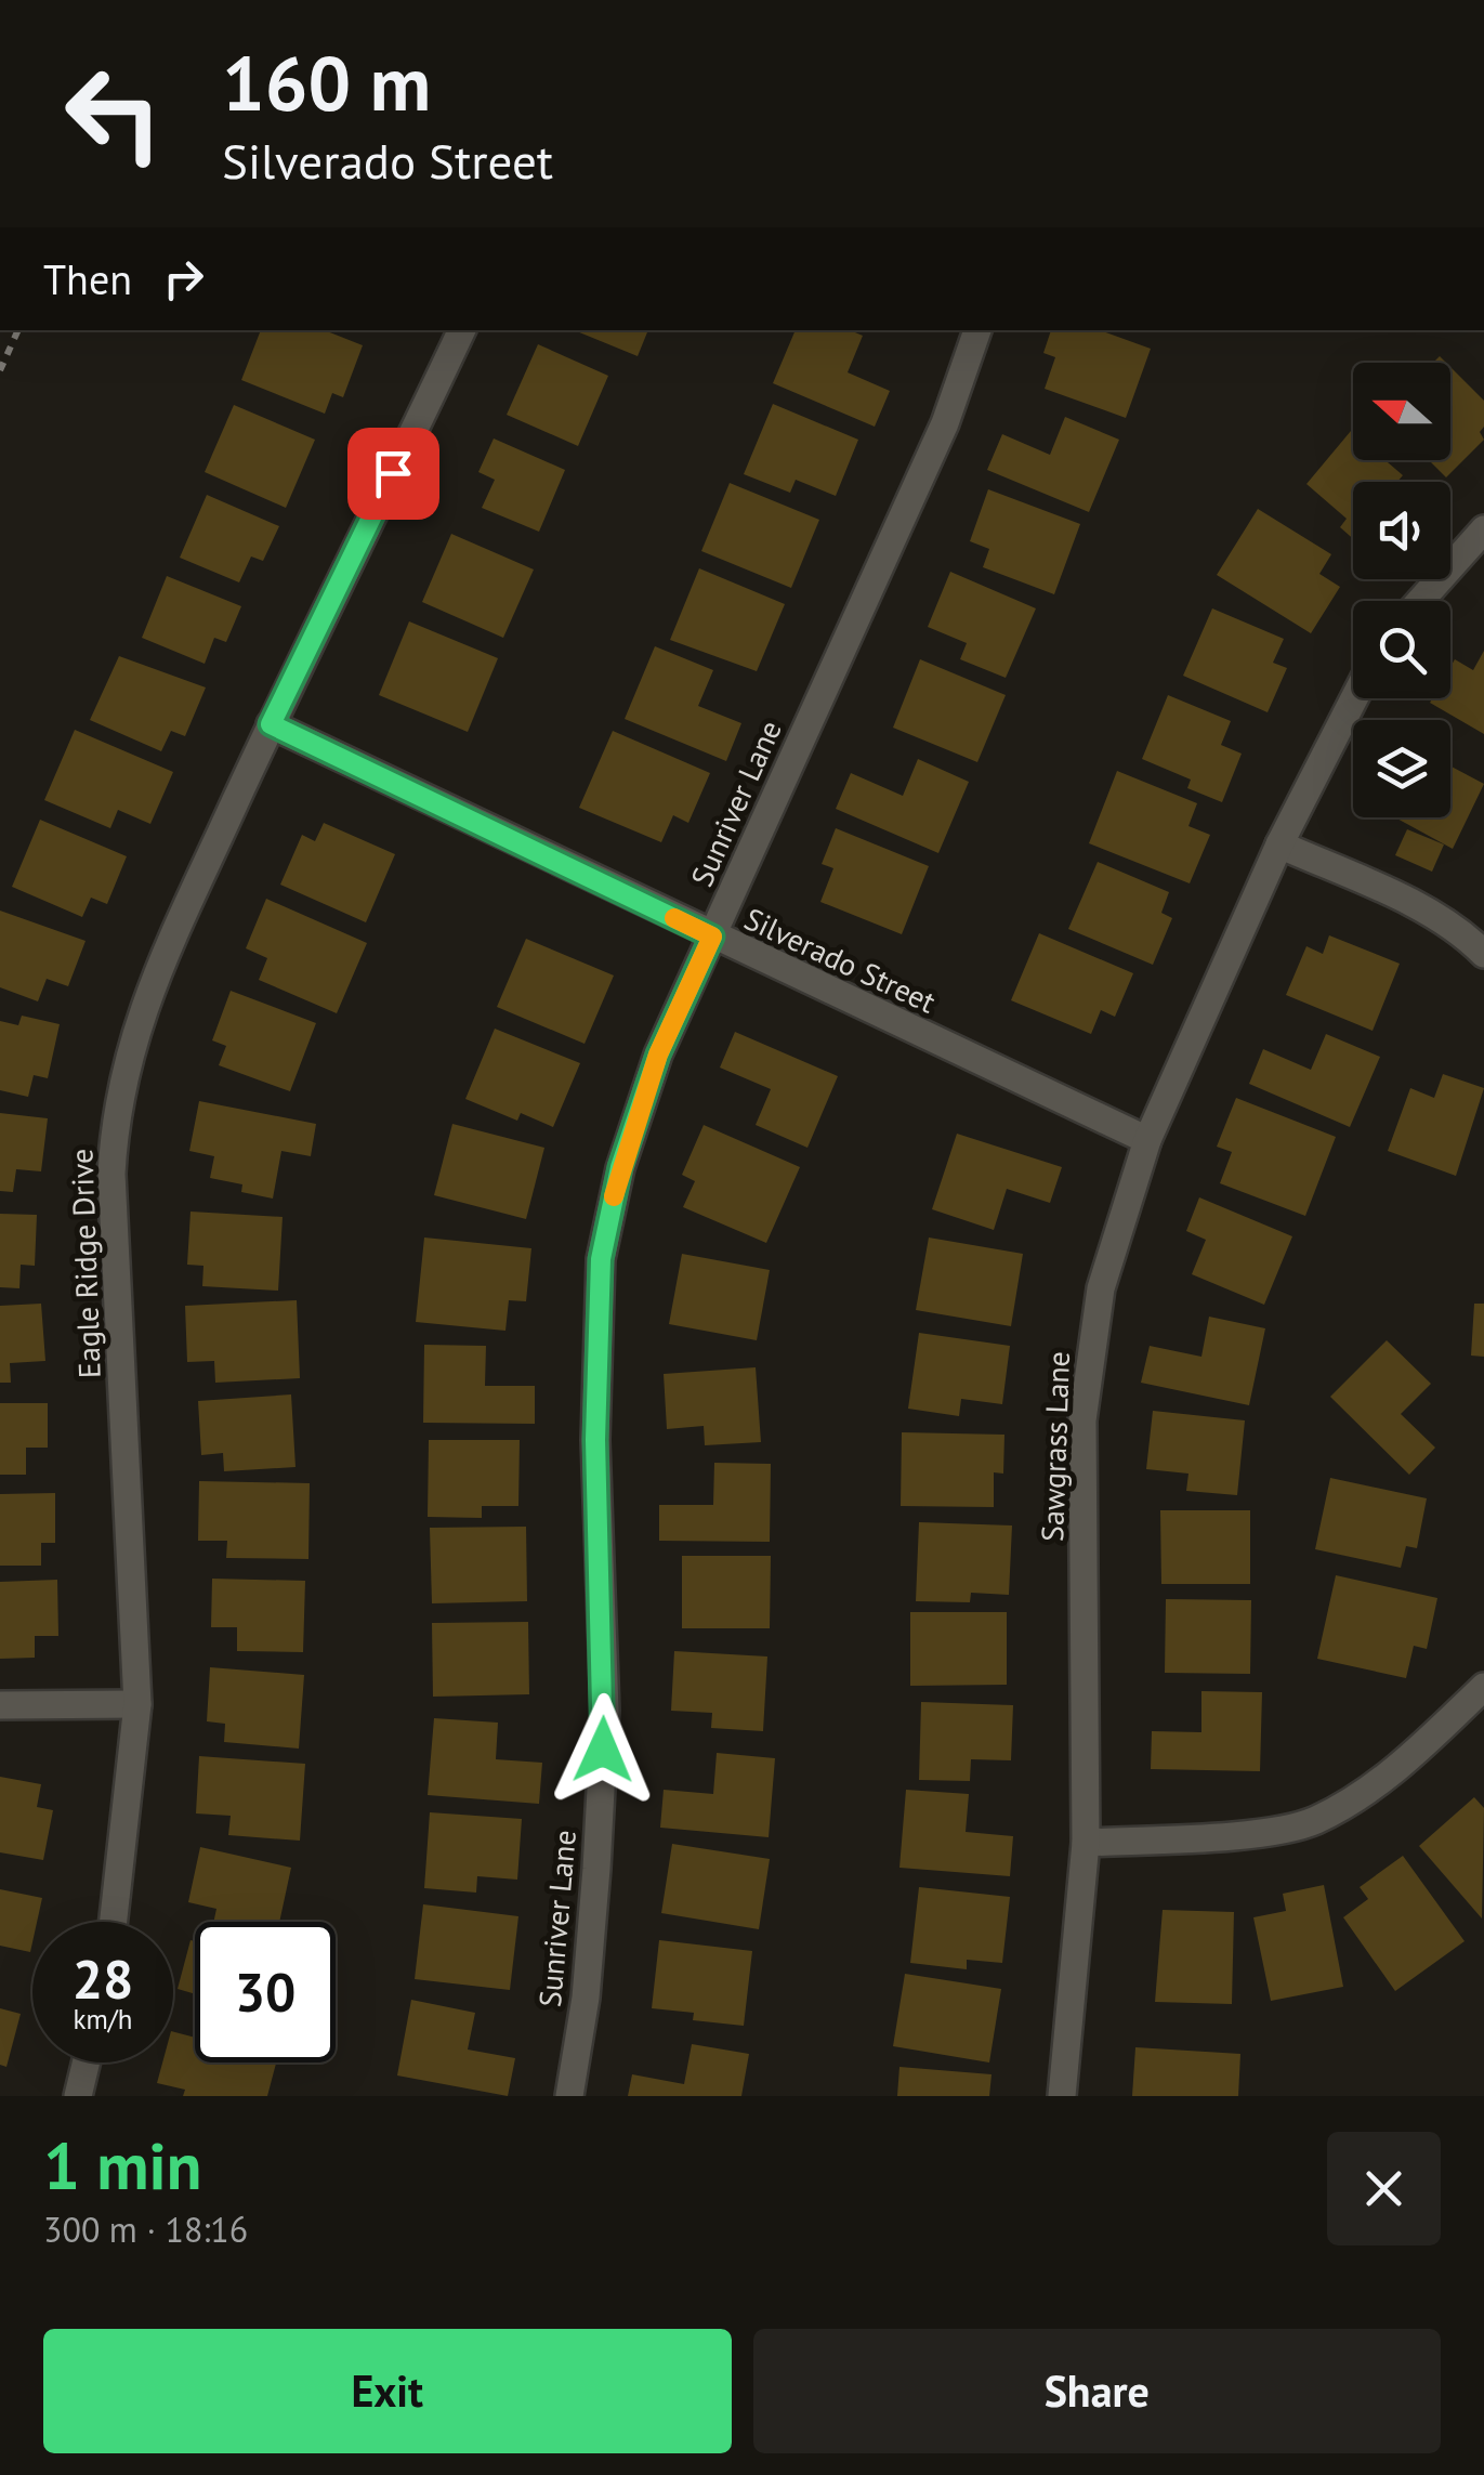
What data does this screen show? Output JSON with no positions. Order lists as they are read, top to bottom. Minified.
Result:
{"streets":{"street":["Sunriver Lane","Silverado Street","Eagle Ridge Drive","Sawgrass Lane"]},"crossings":[["Sunriver Lane","Silverado Street"],["Silverado Street","Eagle Ridge Drive"],["Silverado Street","Sawgrass Lane"]],"north":"left","page":{"turn":["160 m","Silverado Street"],"then":"Then","speed":"28 km/h","limit":"30","heading":["1 min","300 m · 18:16"],"buttons":["Exit","Share"]}}
